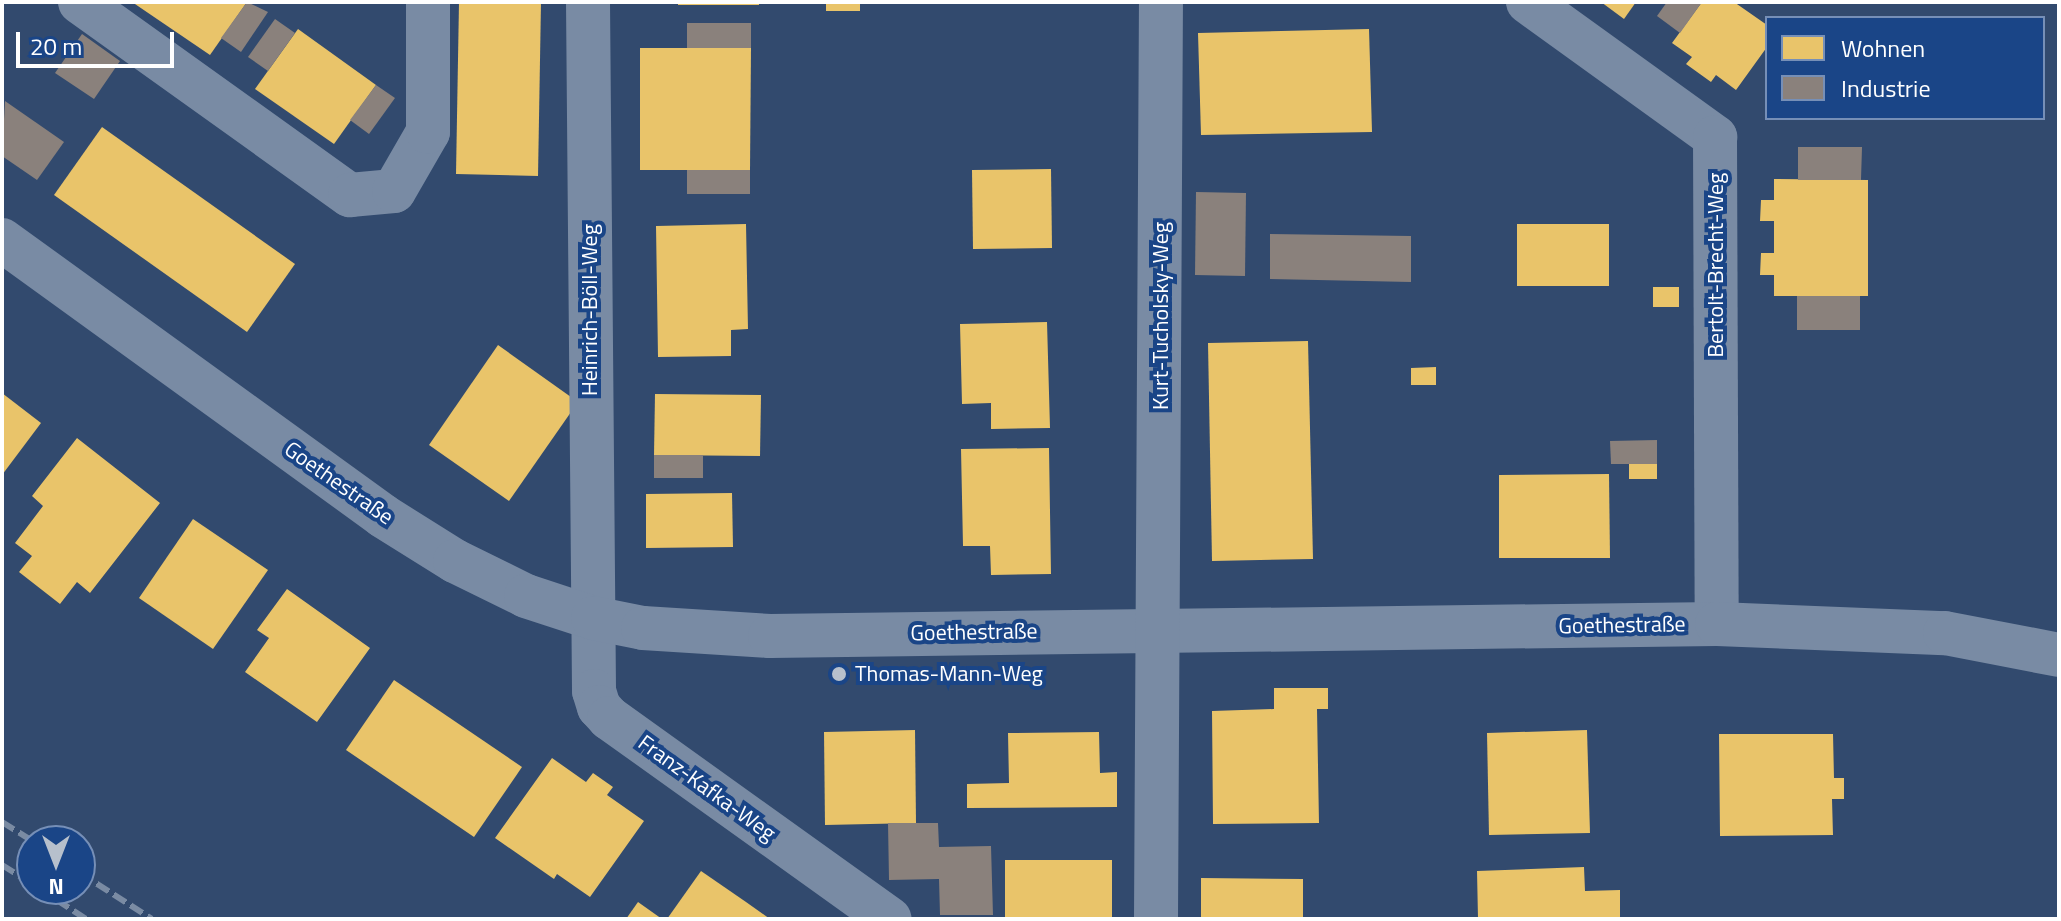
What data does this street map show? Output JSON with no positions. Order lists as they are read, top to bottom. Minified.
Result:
{"streets":{"street":["Bertolt-Brecht-Weg","Heinrich-Böll-Weg","Kurt-Tucholsky-Weg","Goethestraße","Franz-Kafka-Weg"]},"crossings":[["Bertolt-Brecht-Weg","Goethestraße"],["Heinrich-Böll-Weg","Goethestraße"],["Heinrich-Böll-Weg","Franz-Kafka-Weg"],["Kurt-Tucholsky-Weg","Goethestraße"],["Goethestraße","Franz-Kafka-Weg"]],"places":["Thomas-Mann-Weg"],"legend":["Wohnen","Industrie"],"scale_bar":"20 m","north":"bottom"}
